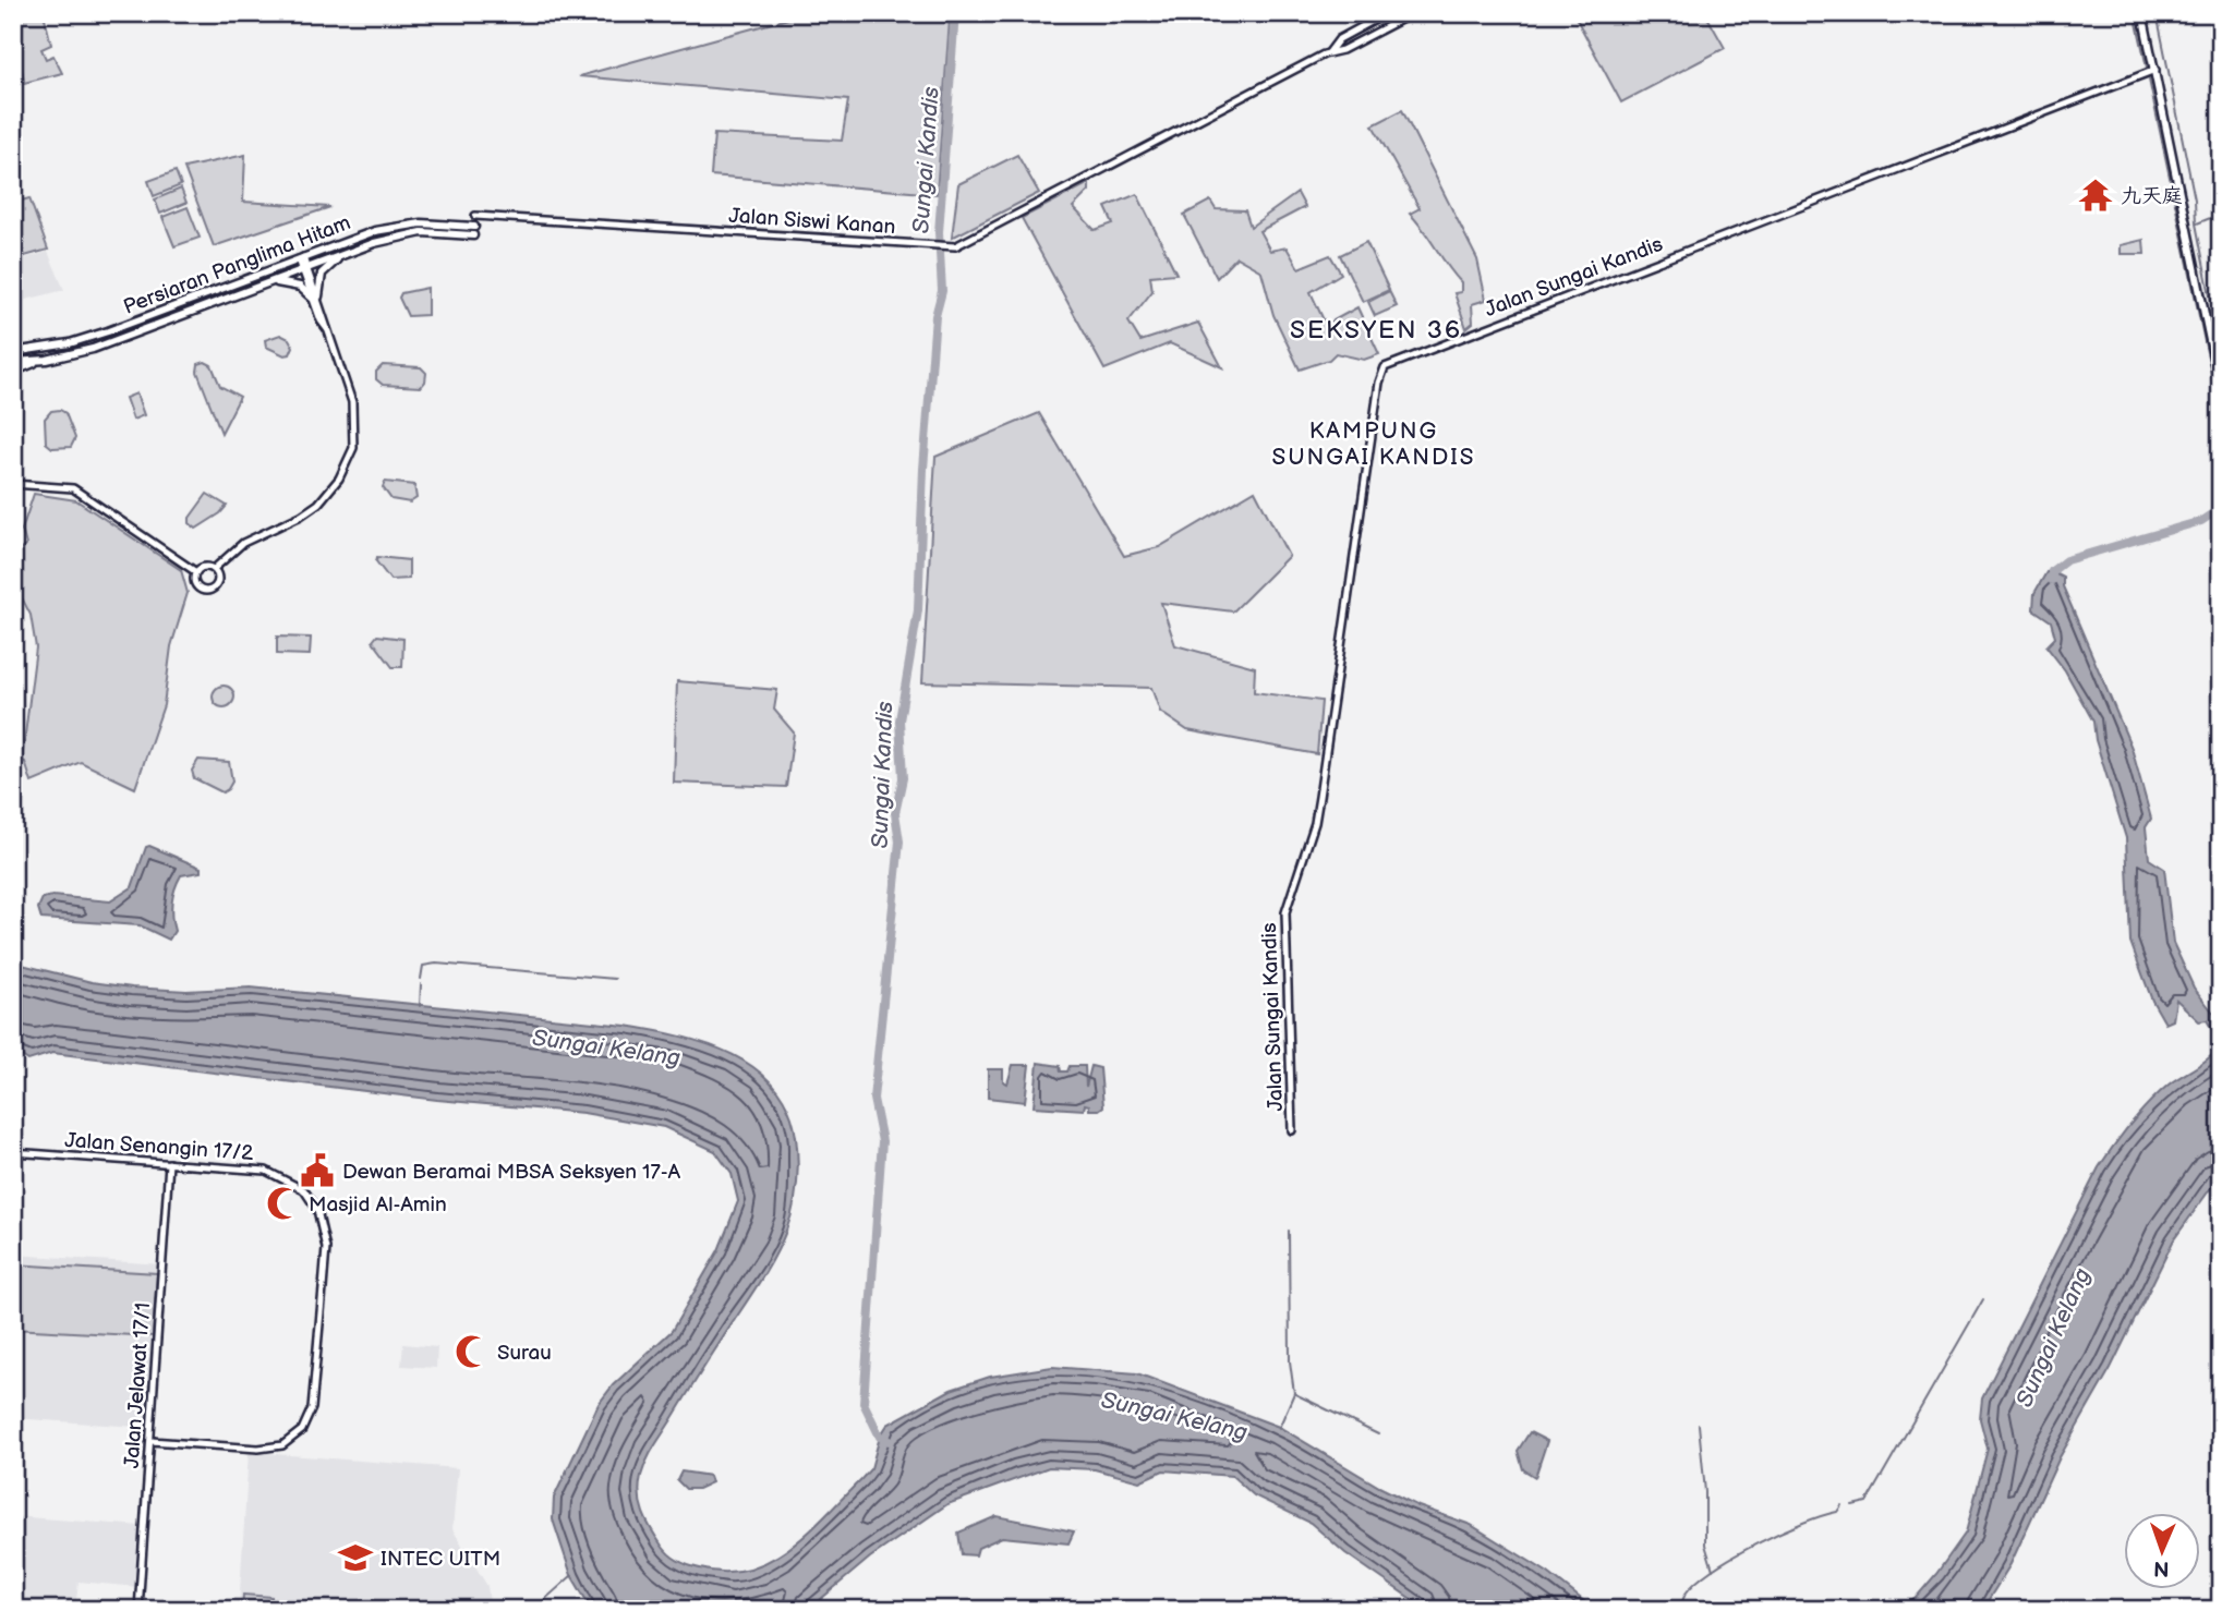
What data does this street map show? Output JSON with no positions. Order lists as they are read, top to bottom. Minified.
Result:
{"streets":{"main road":["Persiaran Panglima Hitam"],"street":["Jalan Siswi Kanan","Jalan Sungai Kandis","Jalan Senangin 17/2","Jalan Jelawat 17/1"]},"crossings":[["Jalan Senangin 17/2","Jalan Jelawat 17/1"]],"districts":["SEKSYEN 36","KAMPUNG SUNGAI KANDIS"],"water":["Sungai Kandis","Sungai Kelang"],"places":{"temple":["九天庭"],"public building":["Dewan Beramai MBSA Seksyen 17-A"],"mosque":["Masjid Al-Amin","Surau"],"school or university":["INTEC UITM"]},"north":"bottom"}
